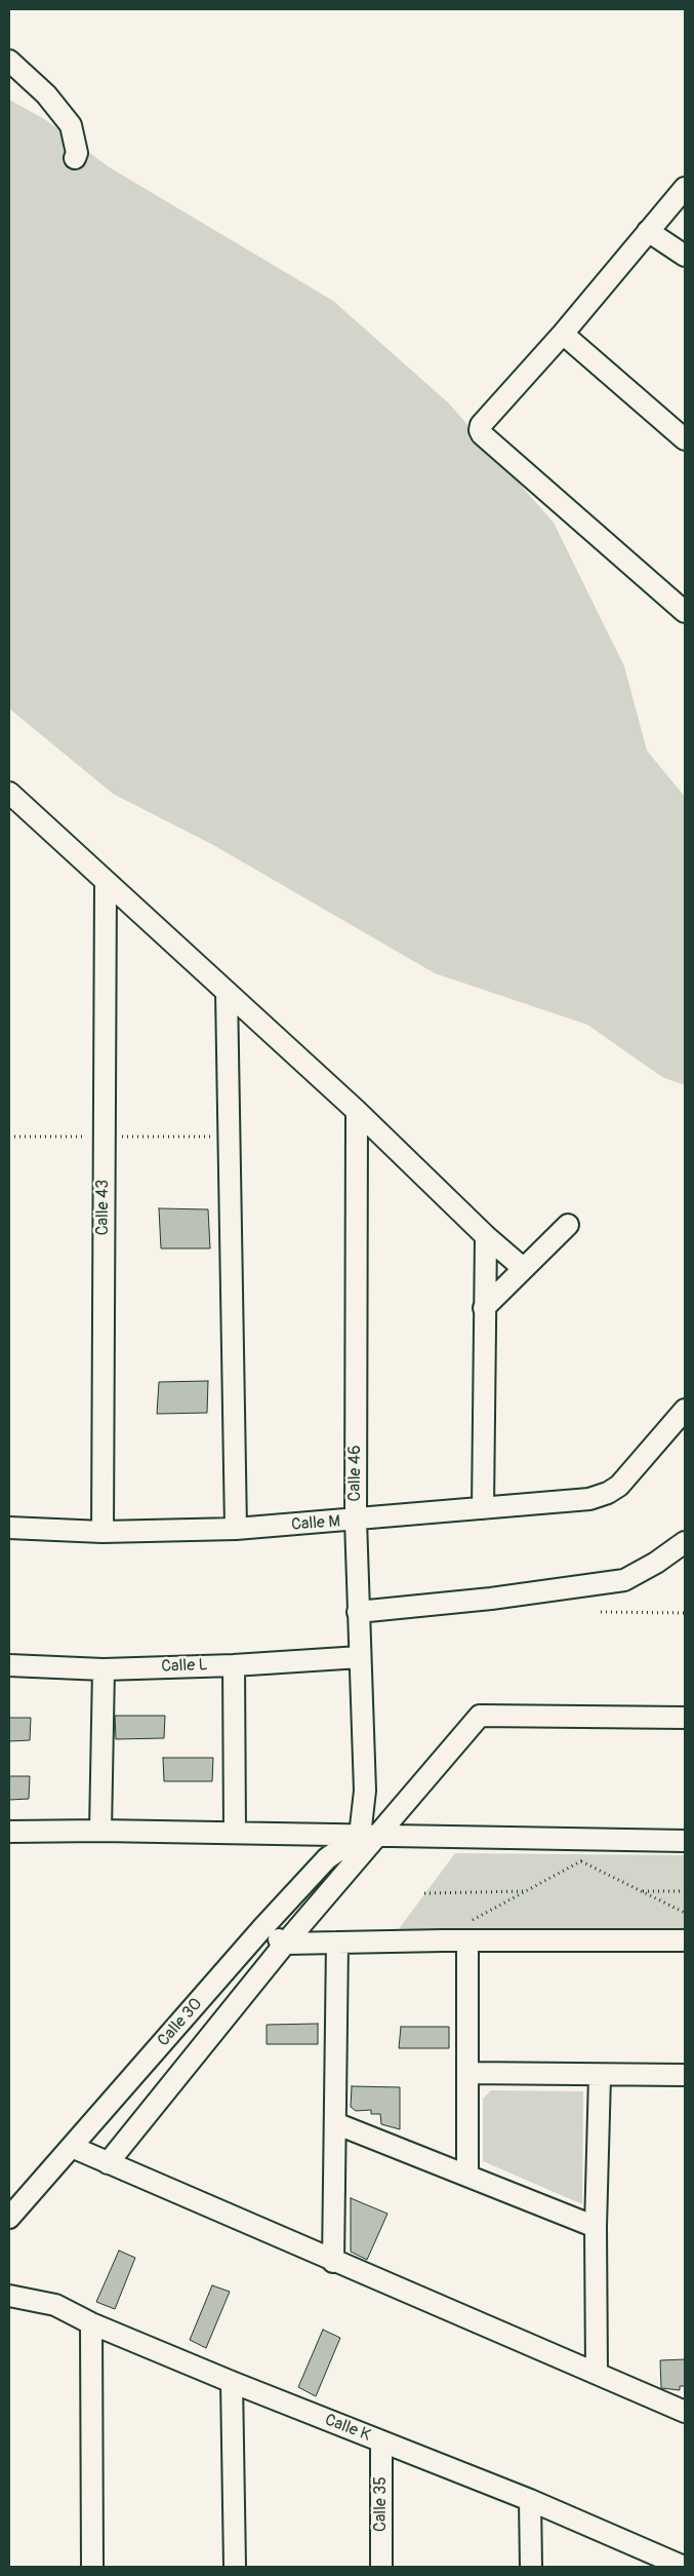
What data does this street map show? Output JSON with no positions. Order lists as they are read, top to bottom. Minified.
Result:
{"streets":{"street":["Calle 43","Calle 46","Calle M","Calle L","Calle 30","Calle K","Calle 35"]},"crossings":[["Calle 43","Calle M"],["Calle 46","Calle M"],["Calle 46","Calle L"],["Calle 46","Calle 30"],["Calle K","Calle 35"]]}
